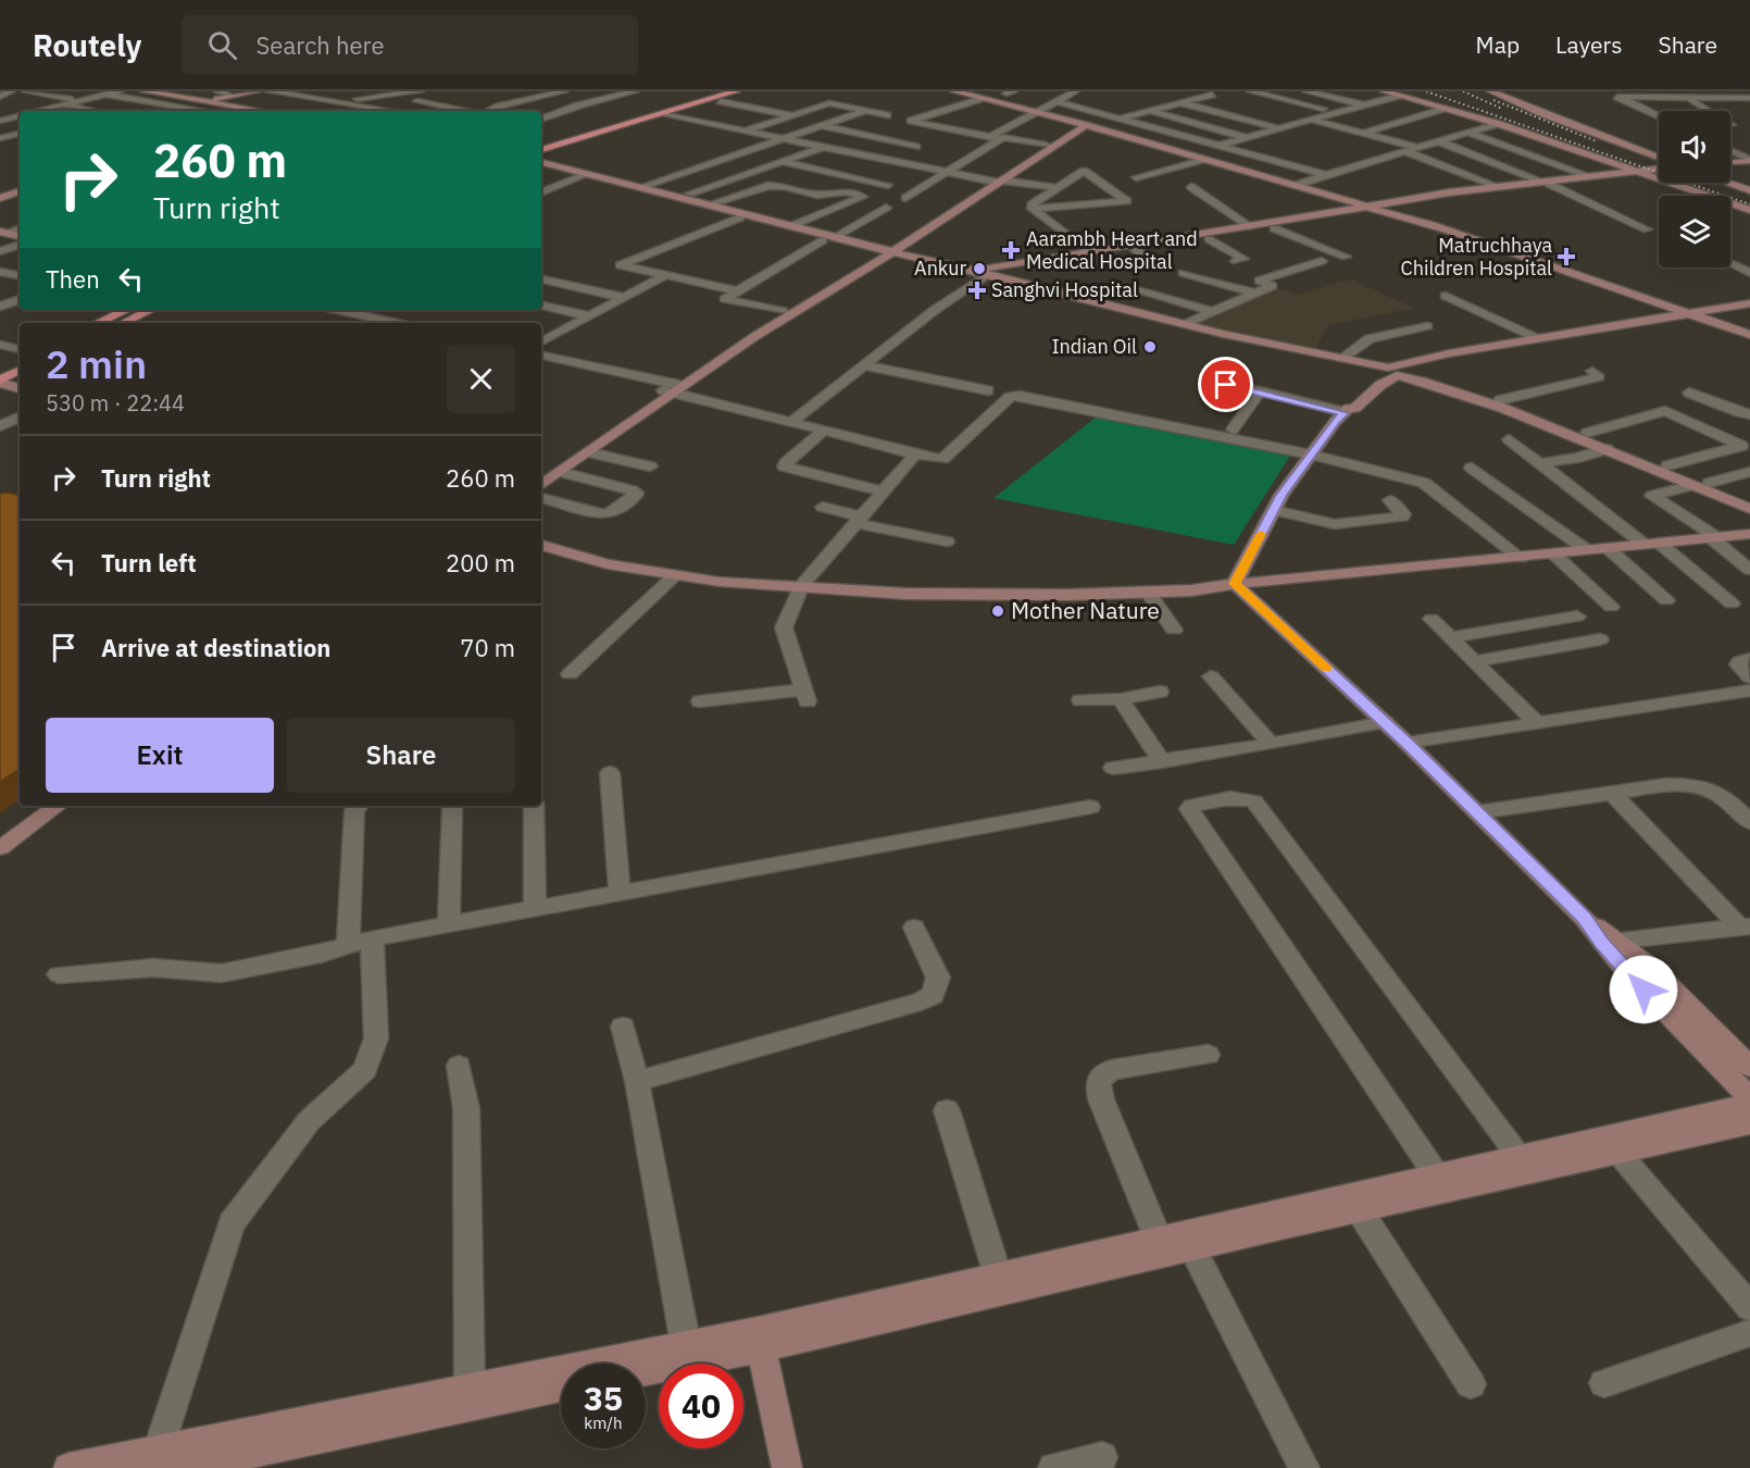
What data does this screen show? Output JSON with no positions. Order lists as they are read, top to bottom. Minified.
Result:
{"places":{"health":["Aarambh Heart and Medical Hospital","Matruchhaya Children Hospital","Sanghvi Hospital"],"other":["Ankur","Indian Oil","Mother Nature"]},"page":{"header":"Routely","search":"Search here","nav":["Map","Layers","Share"],"turn":["260 m","Turn right"],"then":"Then","heading":["2 min","530 m · 22:44"],"list":[{"name":"Turn right","value":"260 m"},{"name":"Turn left","value":"200 m"},{"name":"Arrive at destination","value":"70 m"}],"buttons":["Exit","Share"],"speed":"35 km/h","limit":"40"}}
